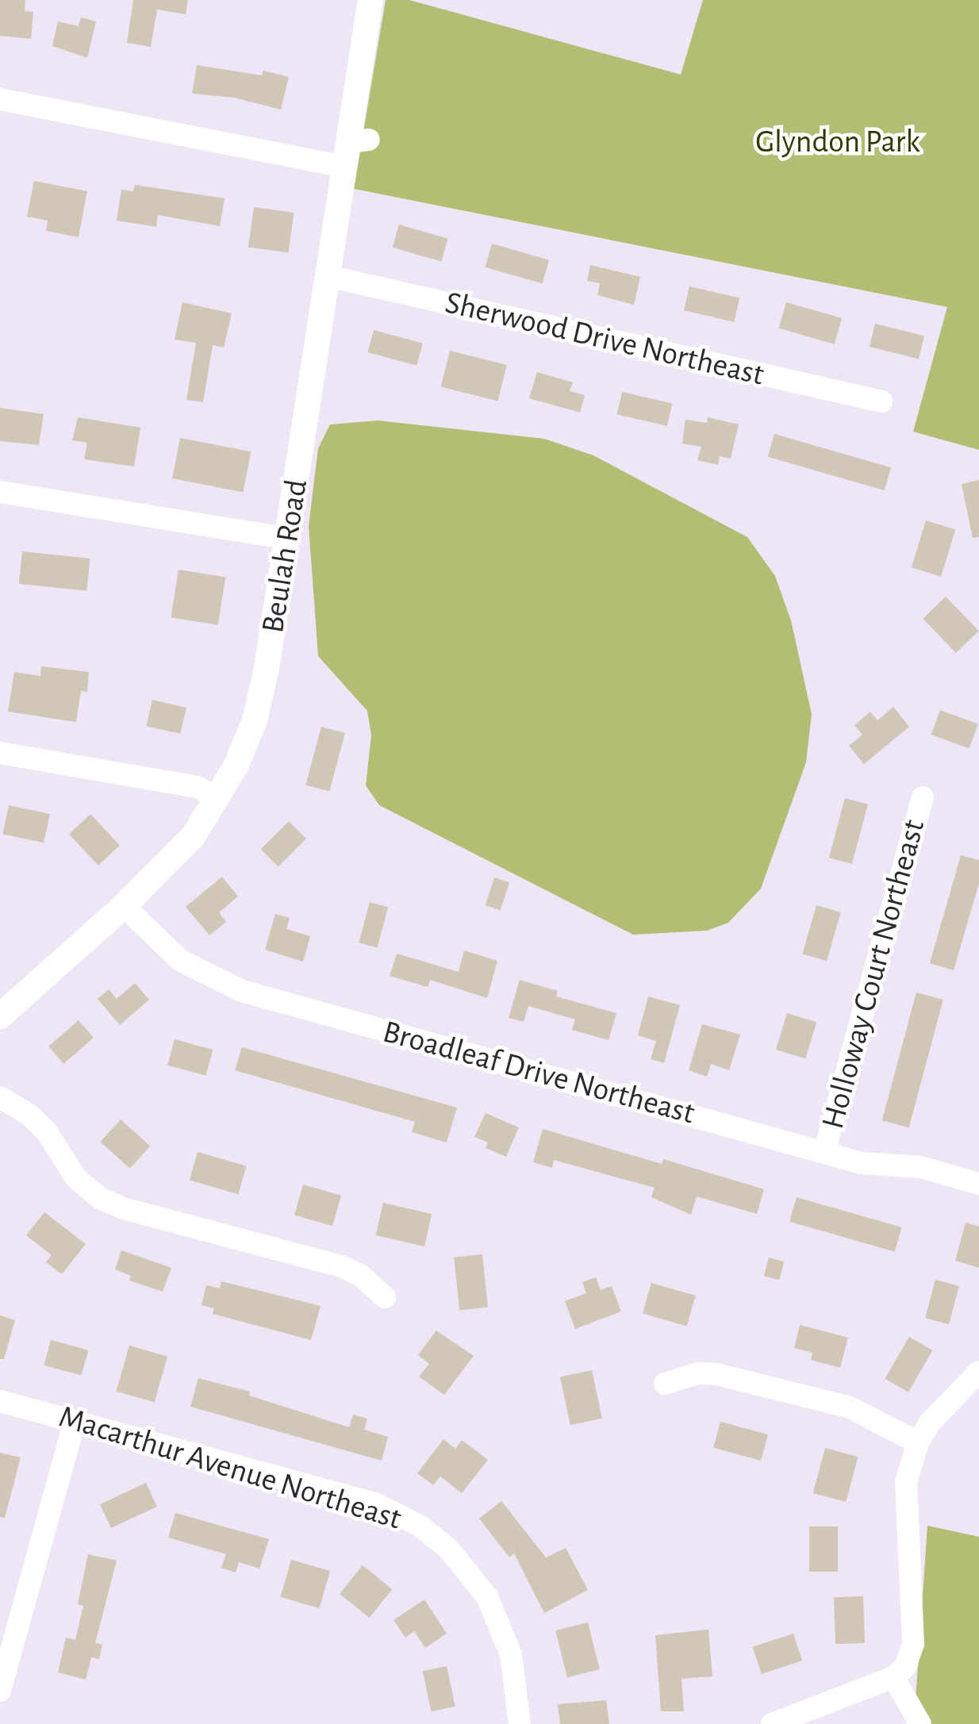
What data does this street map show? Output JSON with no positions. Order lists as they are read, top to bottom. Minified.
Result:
{"streets":{"main road":["Beulah Road"],"street":["Sherwood Drive Northeast","Holloway Court Northeast","Broadleaf Drive Northeast","Macarthur Avenue Northeast"]},"crossings":[["Sherwood Drive Northeast","Beulah Road"],["Beulah Road","Broadleaf Drive Northeast"],["Holloway Court Northeast","Broadleaf Drive Northeast"]],"parks":["Glyndon Park"]}
